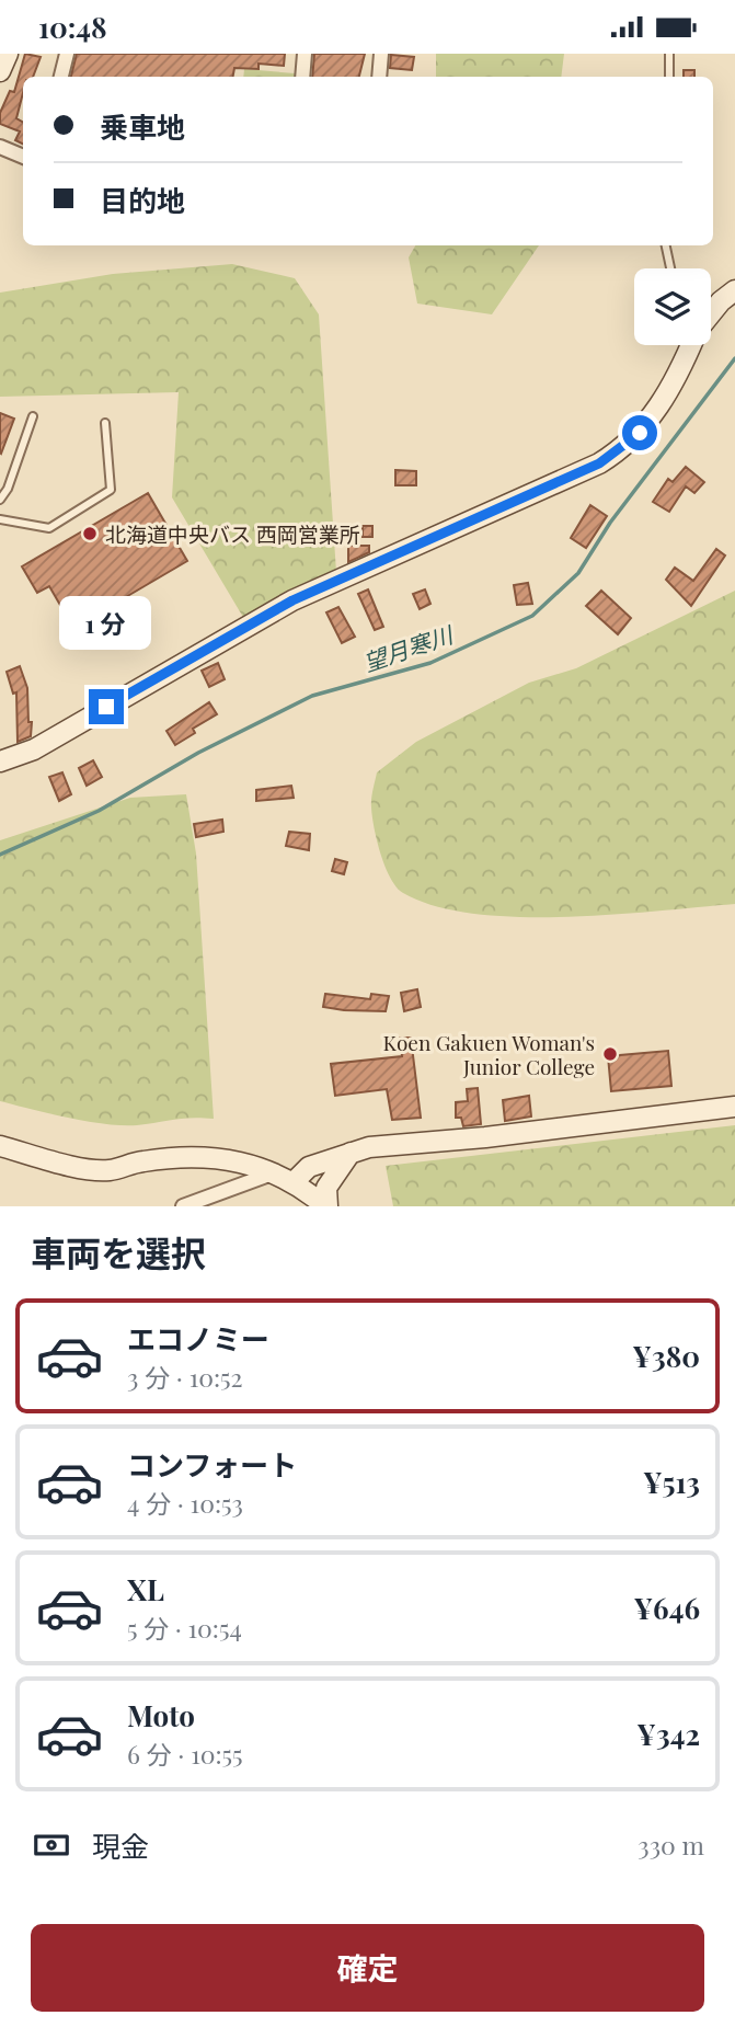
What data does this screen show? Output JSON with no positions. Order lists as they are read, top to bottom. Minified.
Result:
{"water":["望月寒川"],"places":["北海道中央バス 西岡営業所","Koen Gakuen Woman's Junior College"],"page":{"status":"10:48","banner":["乗車地","目的地"],"bubble":"1 分","heading":"車両を選択","list":[{"name":"エコノミー","note":"3 分 · 10:52","value":"¥380"},{"name":"コンフォート","note":"4 分 · 10:53","value":"¥513"},{"name":"XL","note":"5 分 · 10:54","value":"¥646"},{"name":"Moto","note":"6 分 · 10:55","value":"¥342"}],"pay":["現金","330 m"],"buttons":"確定"}}
